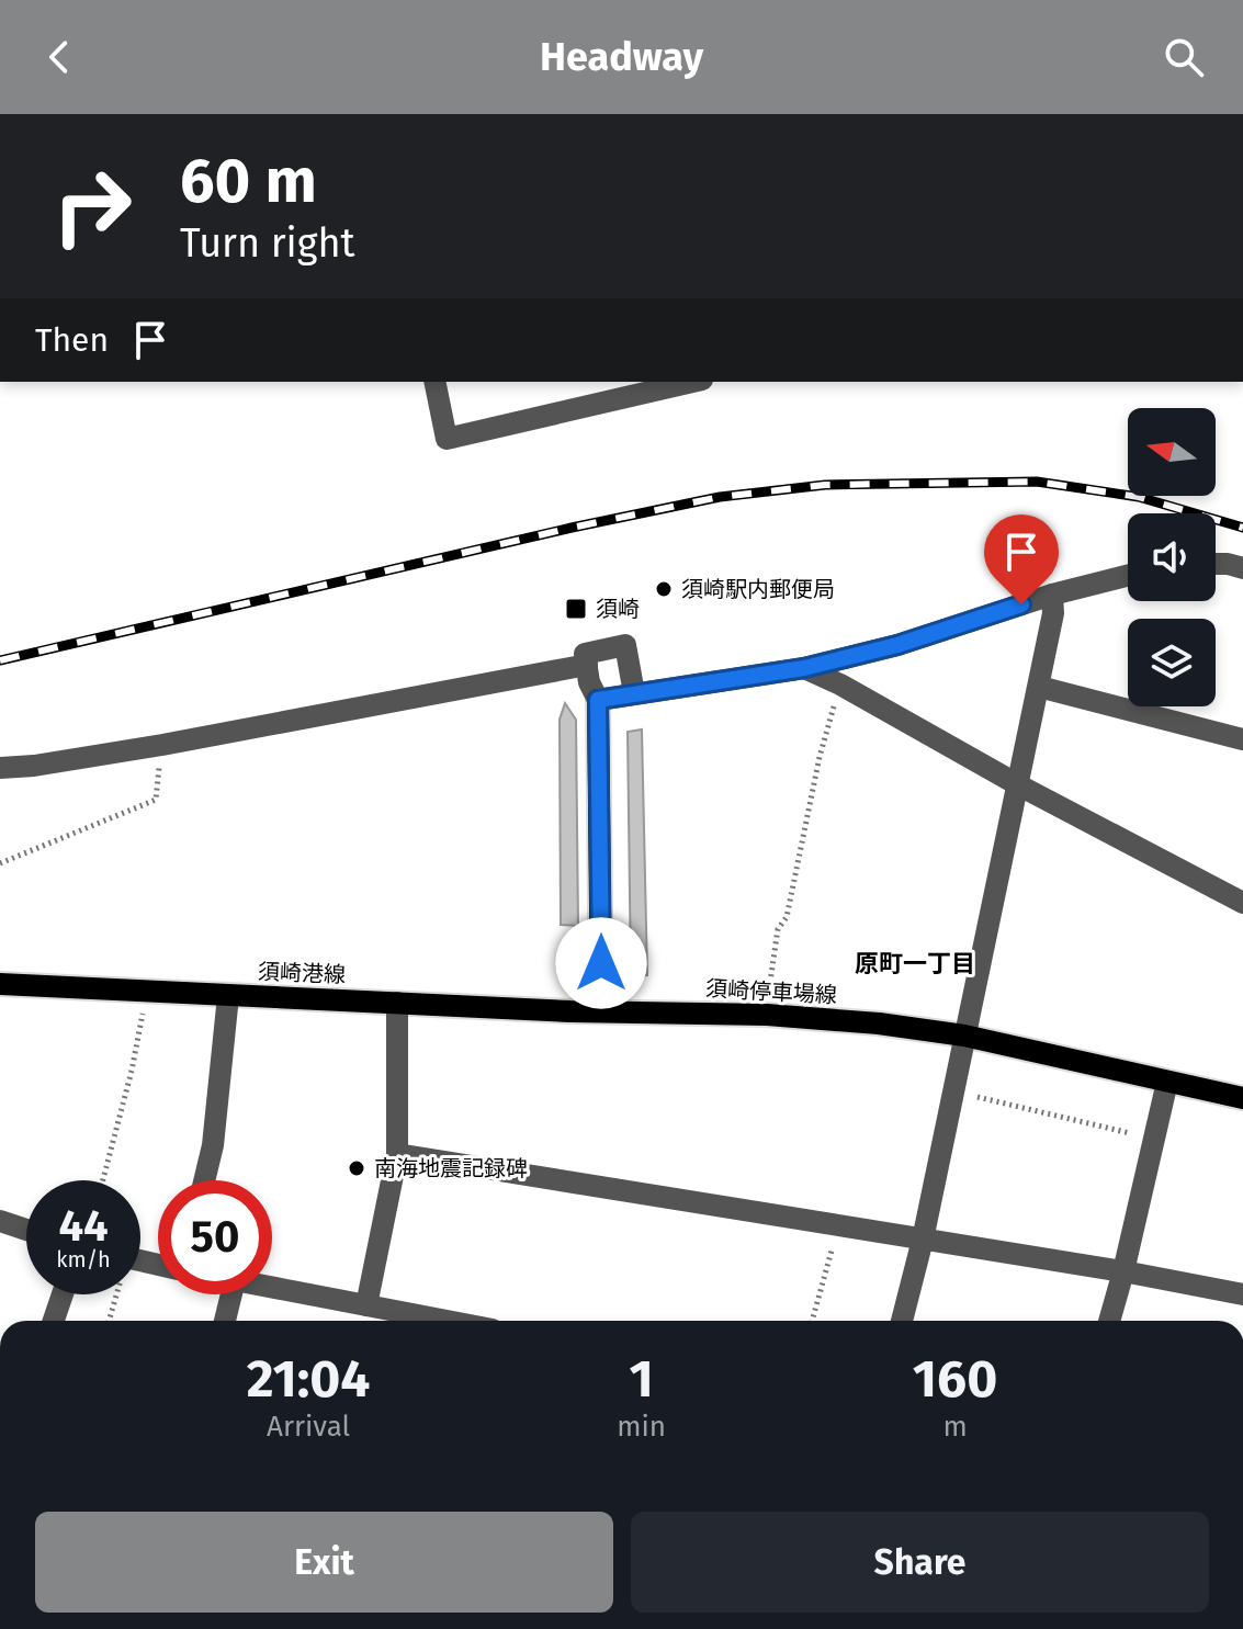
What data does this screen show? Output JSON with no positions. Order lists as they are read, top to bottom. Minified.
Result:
{"streets":{"main road":["須崎港線","須崎停車場線"]},"crossings":[["須崎港線","須崎停車場線"]],"districts":["原町一丁目"],"places":{"other":["須崎駅内郵便局","南海地震記録碑"],"transit":["須崎"]},"north":"left","page":{"header":"Headway","turn":["60 m","Turn right"],"then":"Then","speed":"44 km/h","limit":"50","eta":["21:04","Arrival","1","min","160","m"],"buttons":["Exit","Share"]}}
